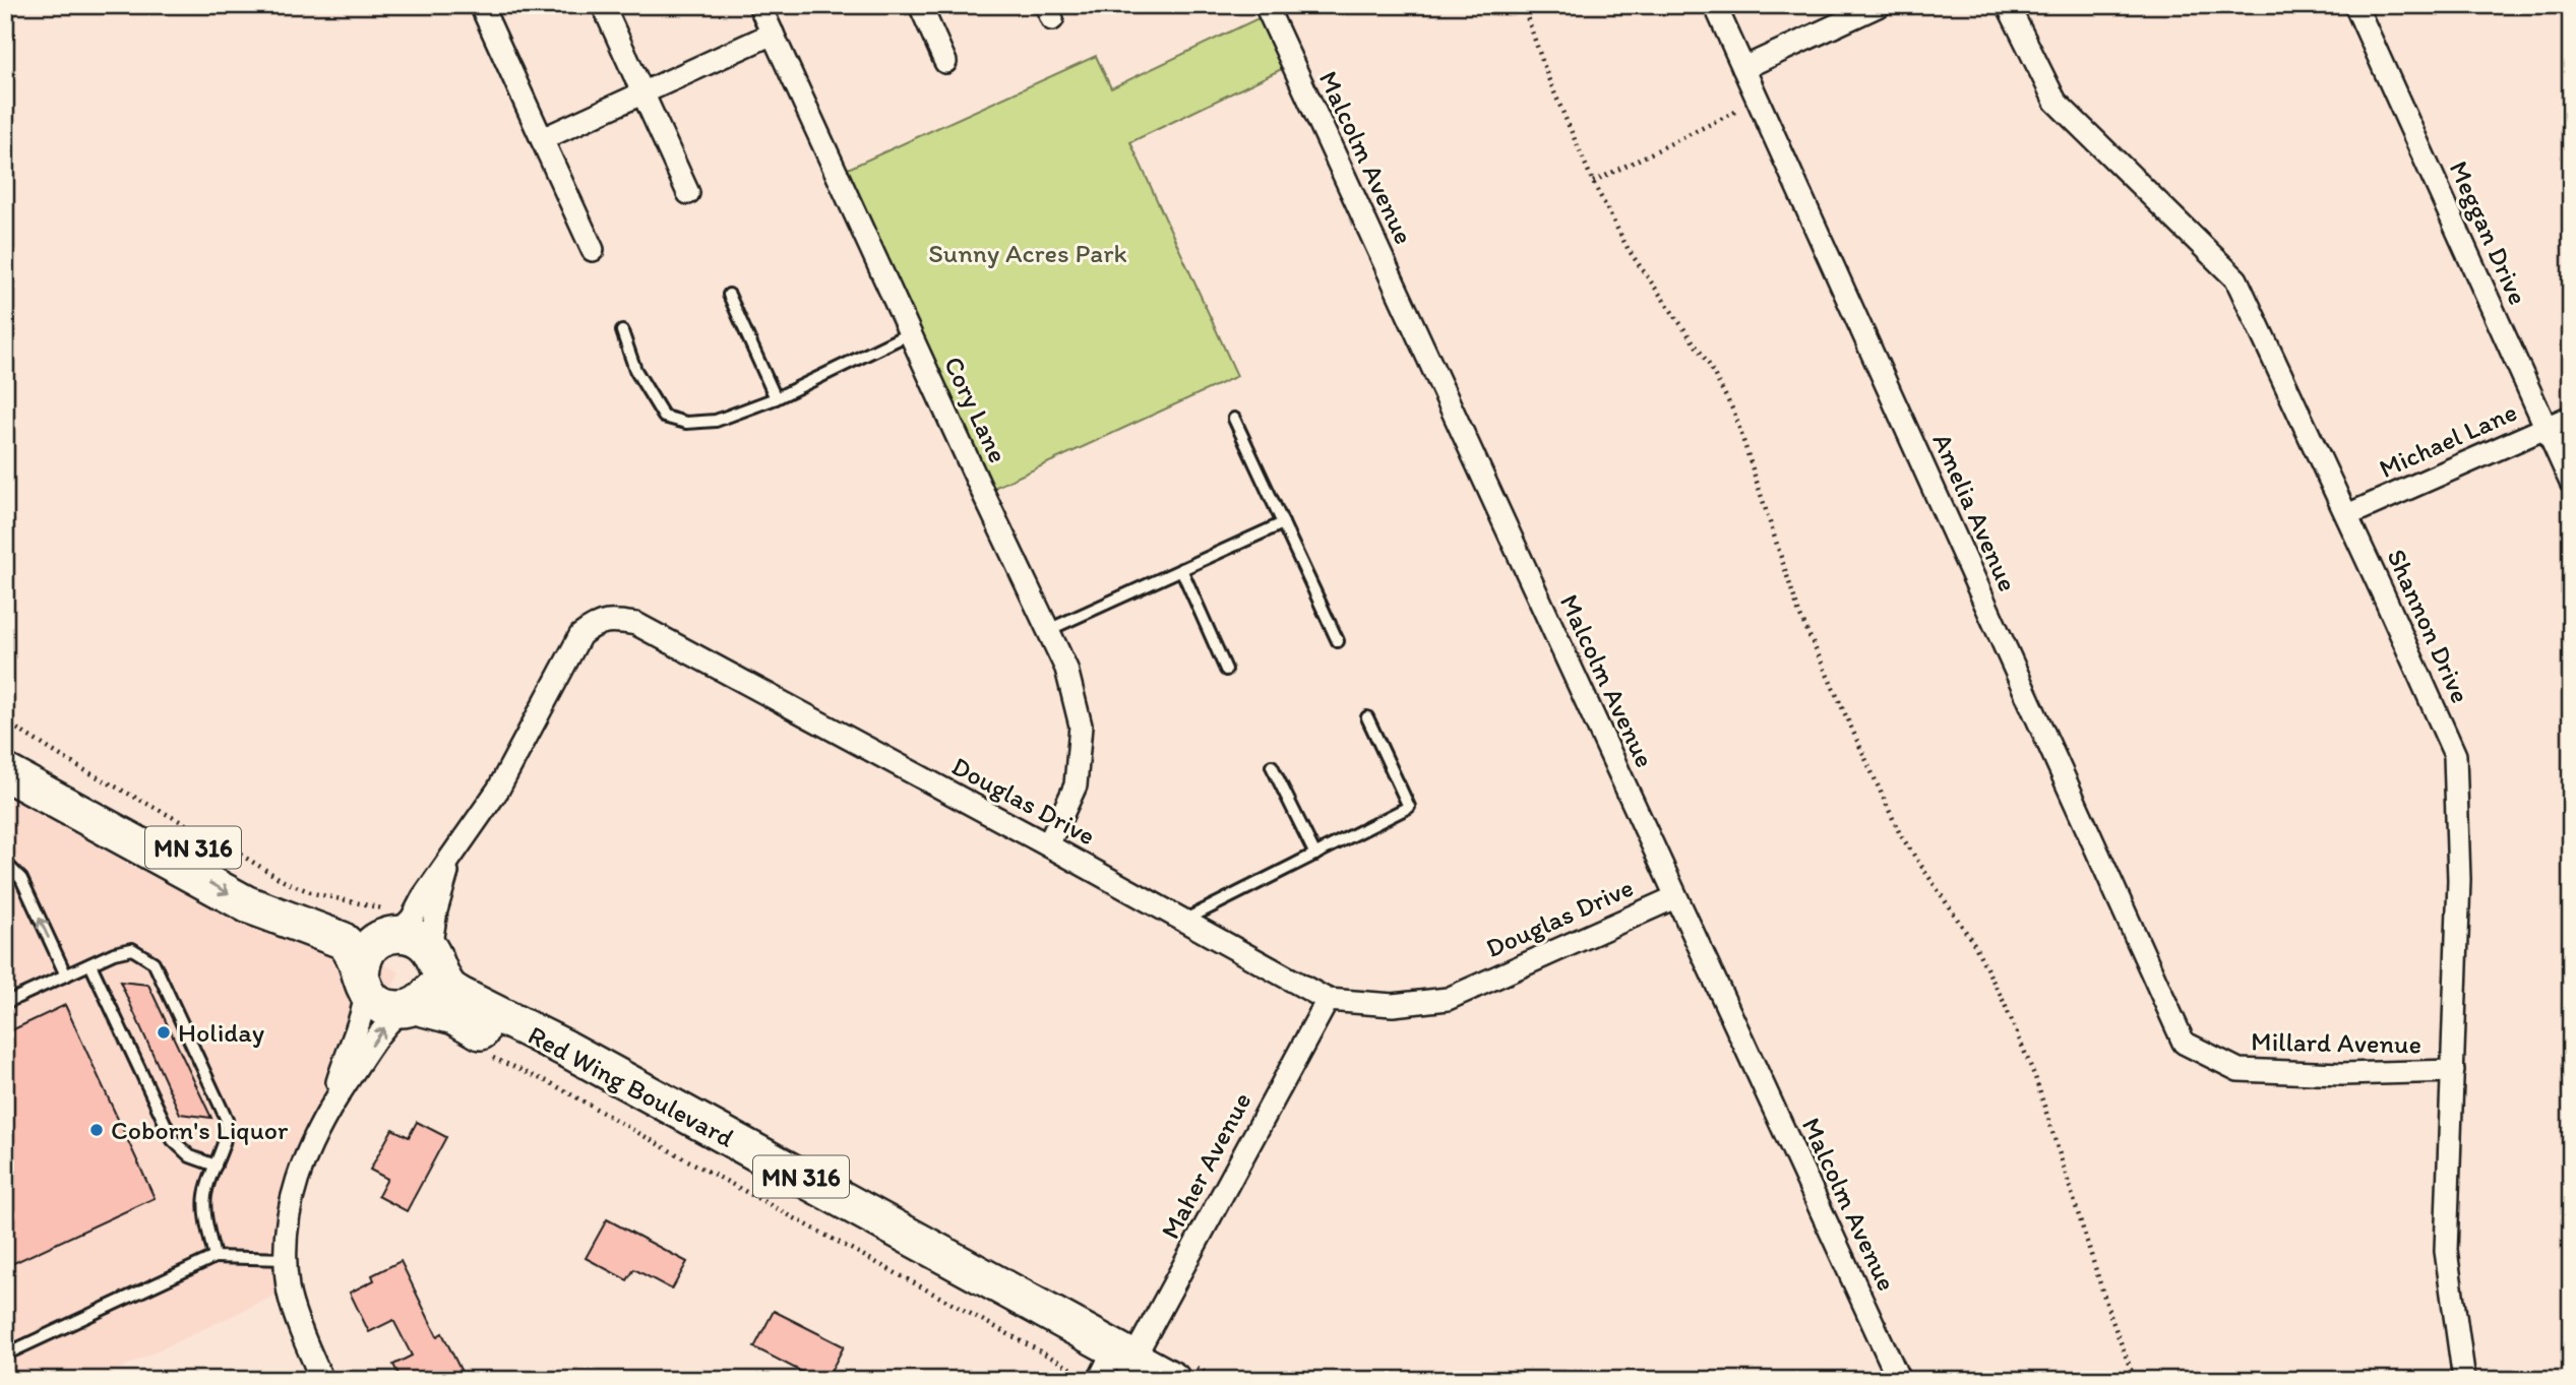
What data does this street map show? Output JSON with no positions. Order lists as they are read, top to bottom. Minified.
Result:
{"streets":{"main road":["MN 316","Red Wing Boulevard"],"street":["Malcolm Avenue","Meggan Drive","Cory Lane","Michael Lane","Amelia Avenue","Shannon Drive","Douglas Drive","Millard Avenue","Maher Avenue"]},"crossings":[["Malcolm Avenue","Douglas Drive"],["Meggan Drive","Michael Lane"],["Cory Lane","Douglas Drive"],["Michael Lane","Shannon Drive"],["Amelia Avenue","Millard Avenue"],["Shannon Drive","Millard Avenue"],["Douglas Drive","MN 316"],["Douglas Drive","Red Wing Boulevard"],["Douglas Drive","Maher Avenue"],["MN 316","Red Wing Boulevard"],["Red Wing Boulevard","Maher Avenue"]],"parks":["Sunny Acres Park"],"places":["Holiday","Coborn's Liquor"]}
